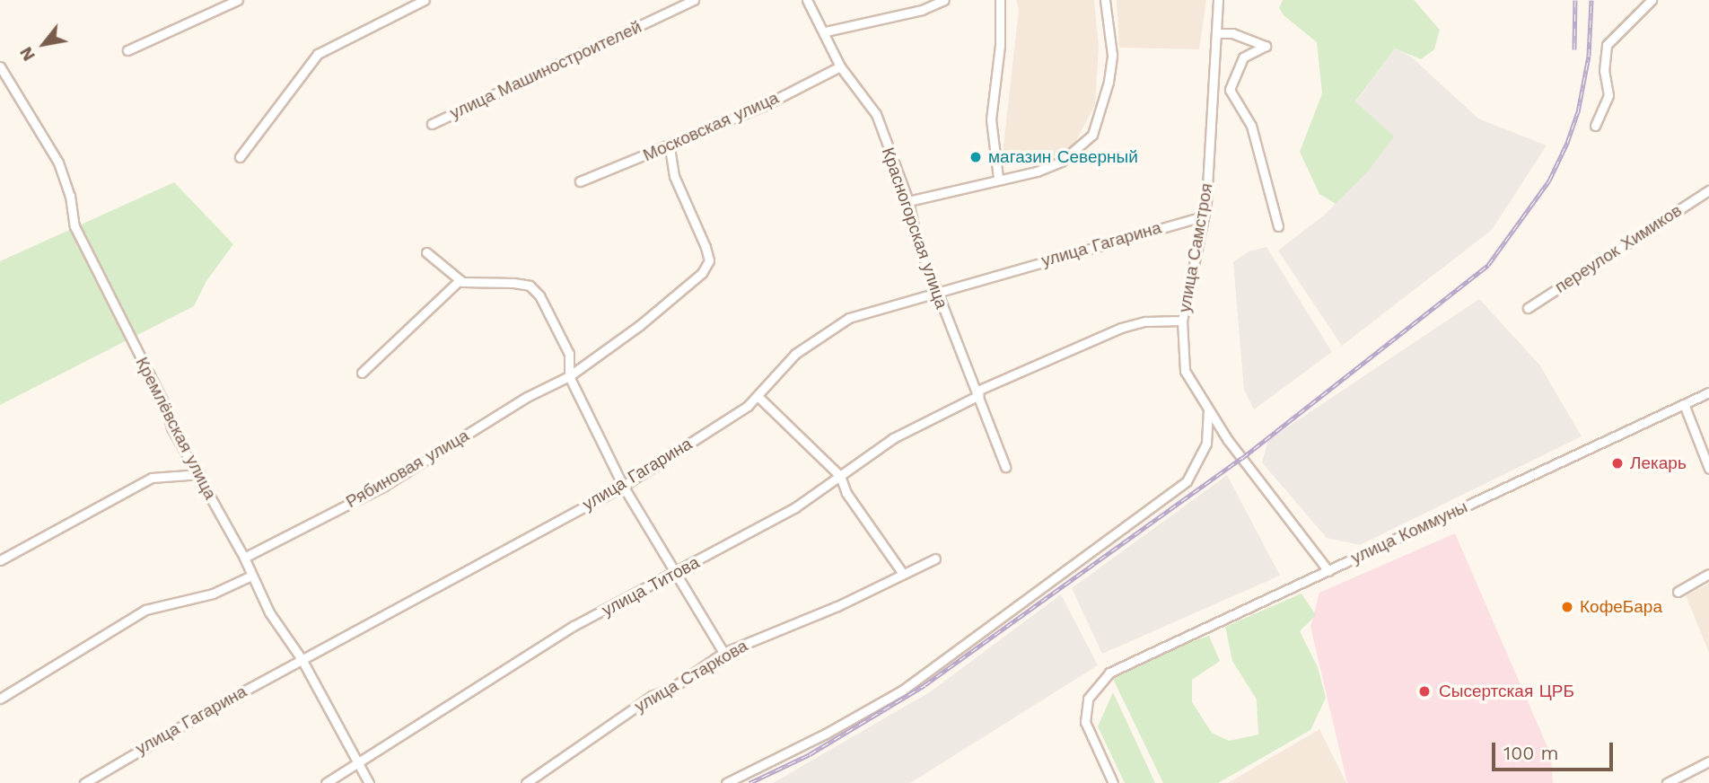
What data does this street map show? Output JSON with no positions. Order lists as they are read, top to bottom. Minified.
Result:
{"streets":{"street":["улица Машиностроителей","Московская улица","Красногорская улица","улица Гагарина","улица Самстроя","переулок Химиков","Кремлёвская улица","Рябиновая улица","улица Коммуны","улица Титова","улица Старкова"]},"crossings":[["Московская улица","Красногорская улица"],["Московская улица","Рябиновая улица"],["Красногорская улица","улица Гагарина"],["Красногорская улица","улица Титова"],["улица Гагарина","улица Самстроя"],["улица Гагарина","Кремлёвская улица"],["улица Самстроя","улица Коммуны"],["улица Самстроя","улица Титова"],["Кремлёвская улица","Рябиновая улица"],["Кремлёвская улица","улица Титова"]],"places":["магазин Северный","Лекарь","КофеБара","Сысертская ЦРБ"],"scale_bar":"100 m","north":"bottom left"}
